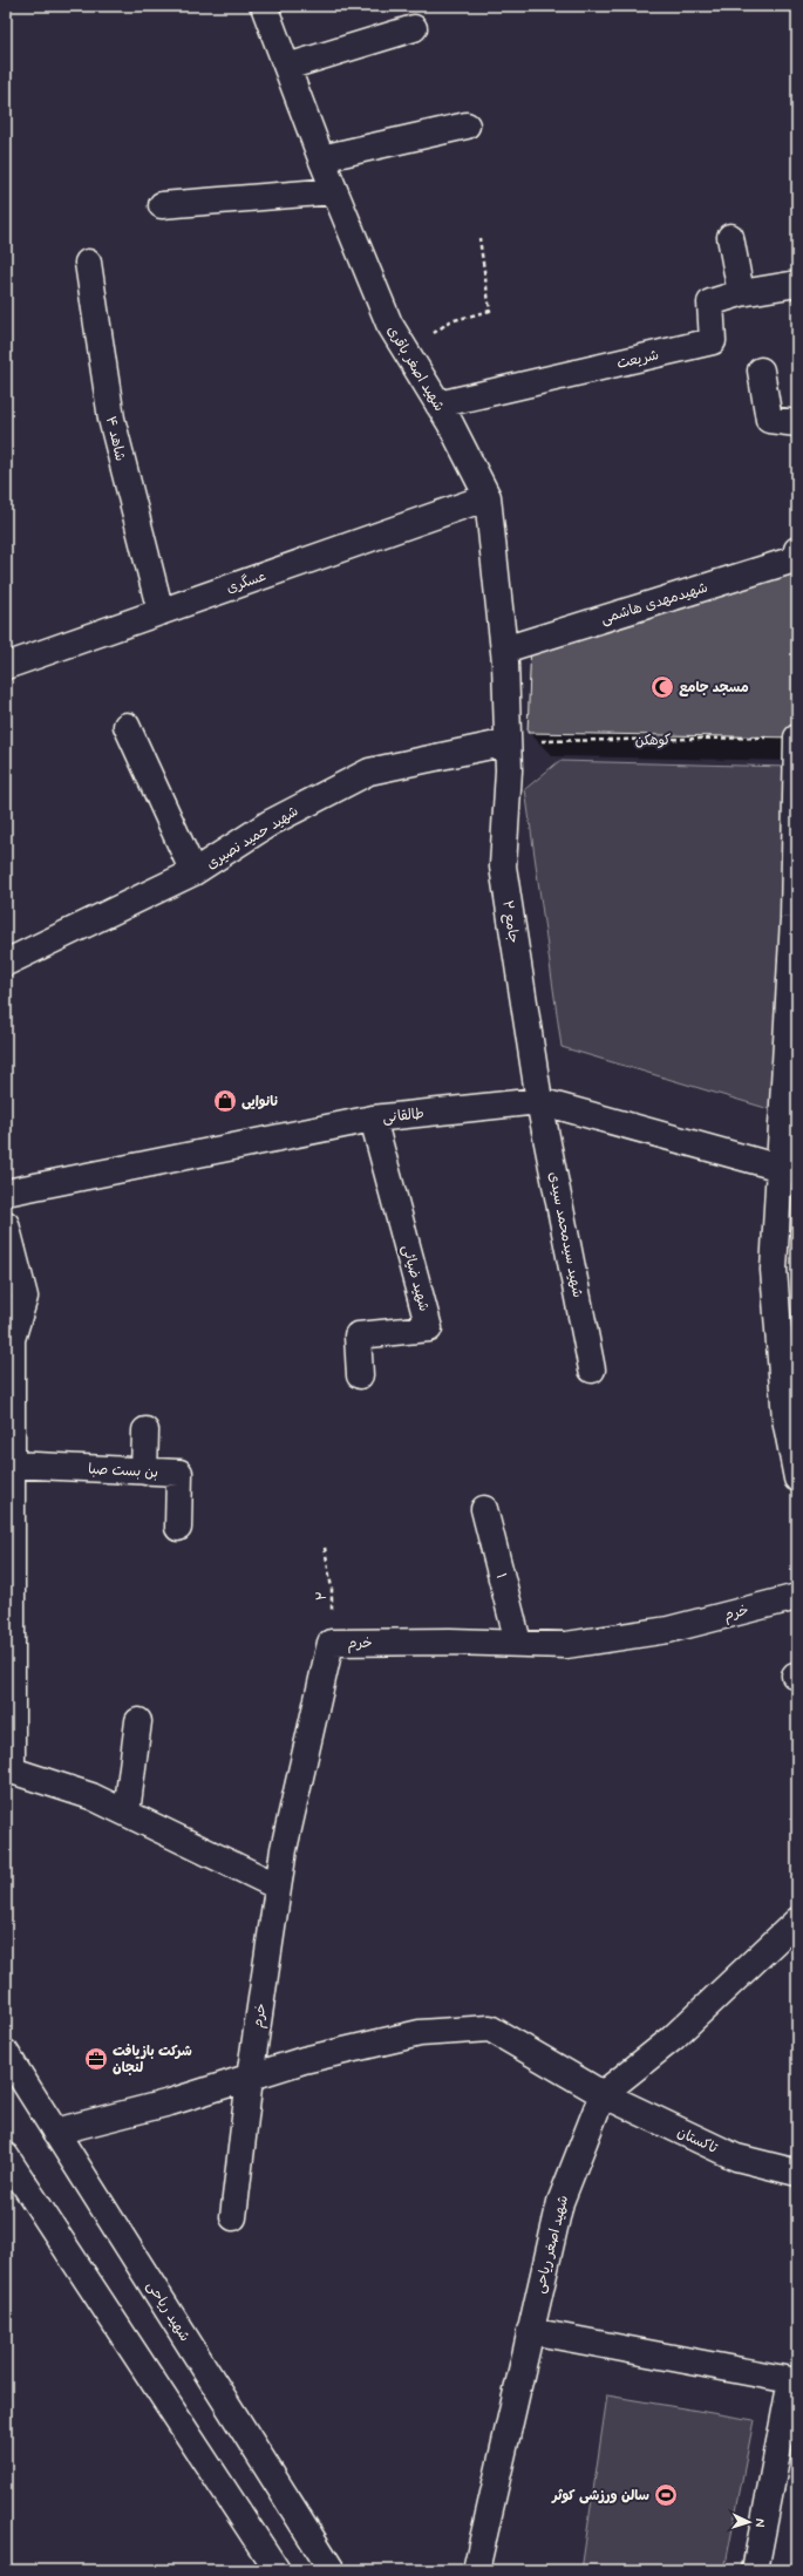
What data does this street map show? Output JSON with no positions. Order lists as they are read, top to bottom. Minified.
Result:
{"streets":{"street":["شریعت","شهید اصغر باقری","شاهد ۴","عسگری","شهیدمهدی هاشمی","شهید حمید نصیری","جامع ۲","طالقانی","شهید سیدمحمد سیدی","شهید ضیائی","بن بست صبا","۱","خرم","تاکستان","شهید اصغر ریاحی","شهید ریاحی"],"path":["کوهکن","۲"]},"crossings":[["شریعت","شهید اصغر باقری"],["شهید اصغر باقری","عسگری"],["شهید اصغر باقری","شهیدمهدی هاشمی"],["شهید اصغر باقری","کوهکن"],["شهید اصغر باقری","شهید حمید نصیری"],["شهید اصغر باقری","جامع ۲"],["شاهد ۴","عسگری"],["کوهکن","شهید حمید نصیری"],["کوهکن","جامع ۲"],["شهید حمید نصیری","جامع ۲"],["جامع ۲","طالقانی"],["جامع ۲","شهید سیدمحمد سیدی"],["طالقانی","شهید سیدمحمد سیدی"],["طالقانی","شهید ضیائی"],["۱","خرم"],["۲","خرم"],["خرم","تاکستان"],["تاکستان","شهید اصغر ریاحی"],["تاکستان","شهید ریاحی"]],"places":{"mosque":["مسجد جامع"],"shop":["نانوایی"],"office":["شرکت بازیافت لنجان"],"sports":["سالن ورزشی کوثر"]},"north":"right"}
